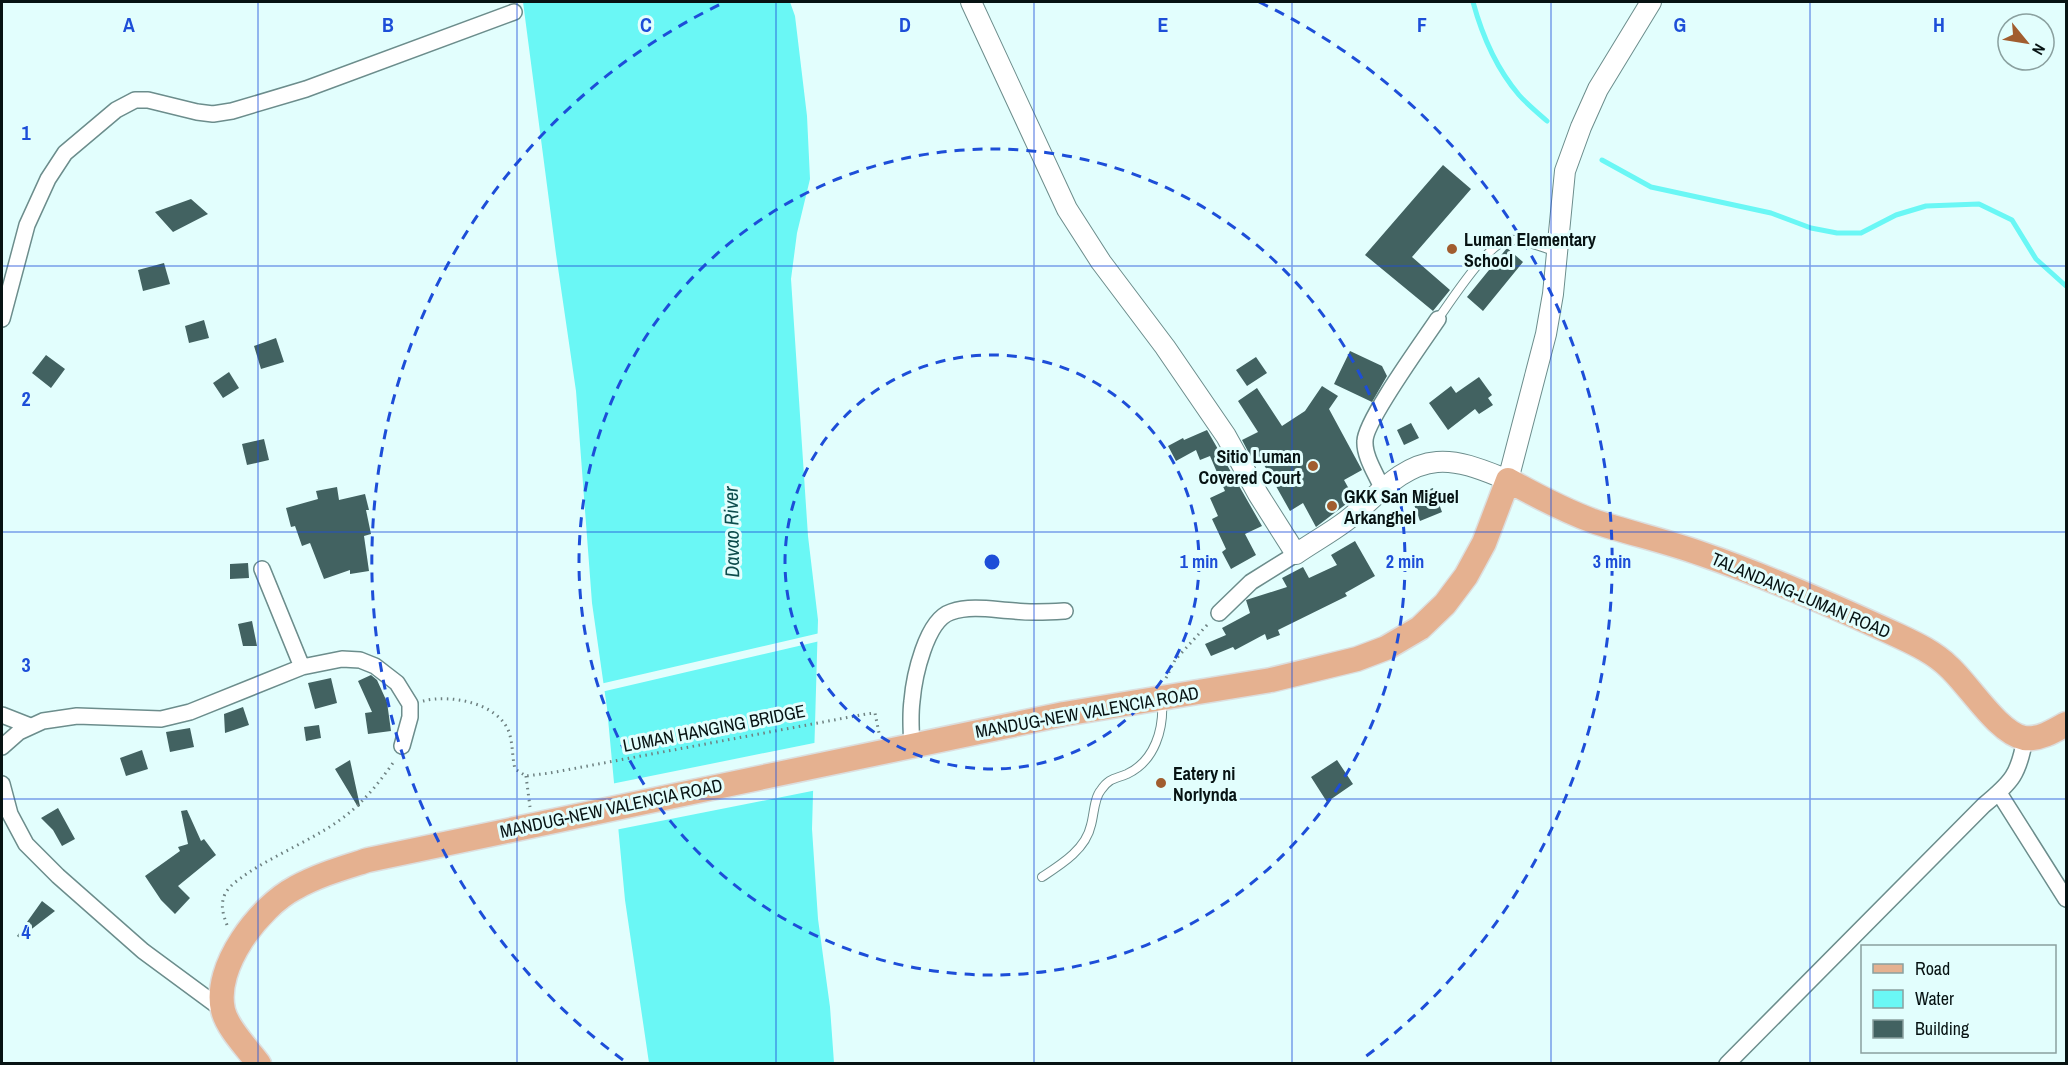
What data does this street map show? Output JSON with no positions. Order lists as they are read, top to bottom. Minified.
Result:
{"streets":{"main road":["TALANDANG-LUMAN ROAD","MANDUG-NEW VALENCIA ROAD"],"path":["LUMAN HANGING BRIDGE"]},"crossings":[["TALANDANG-LUMAN ROAD","MANDUG-NEW VALENCIA ROAD"],["MANDUG-NEW VALENCIA ROAD","LUMAN HANGING BRIDGE"]],"water":["Davao River"],"places":["Luman Elementary School","Sitio Luman Covered Court","GKK San Miguel Arkanghel","Eatery ni Norlynda"],"legend":["Road","Water","Building"],"north":"bottom right","grid":{"columns":["A","B","C","D","E","F","G","H"],"rows":["1","2","3","4"]},"rings":["1 min","2 min","3 min"]}
